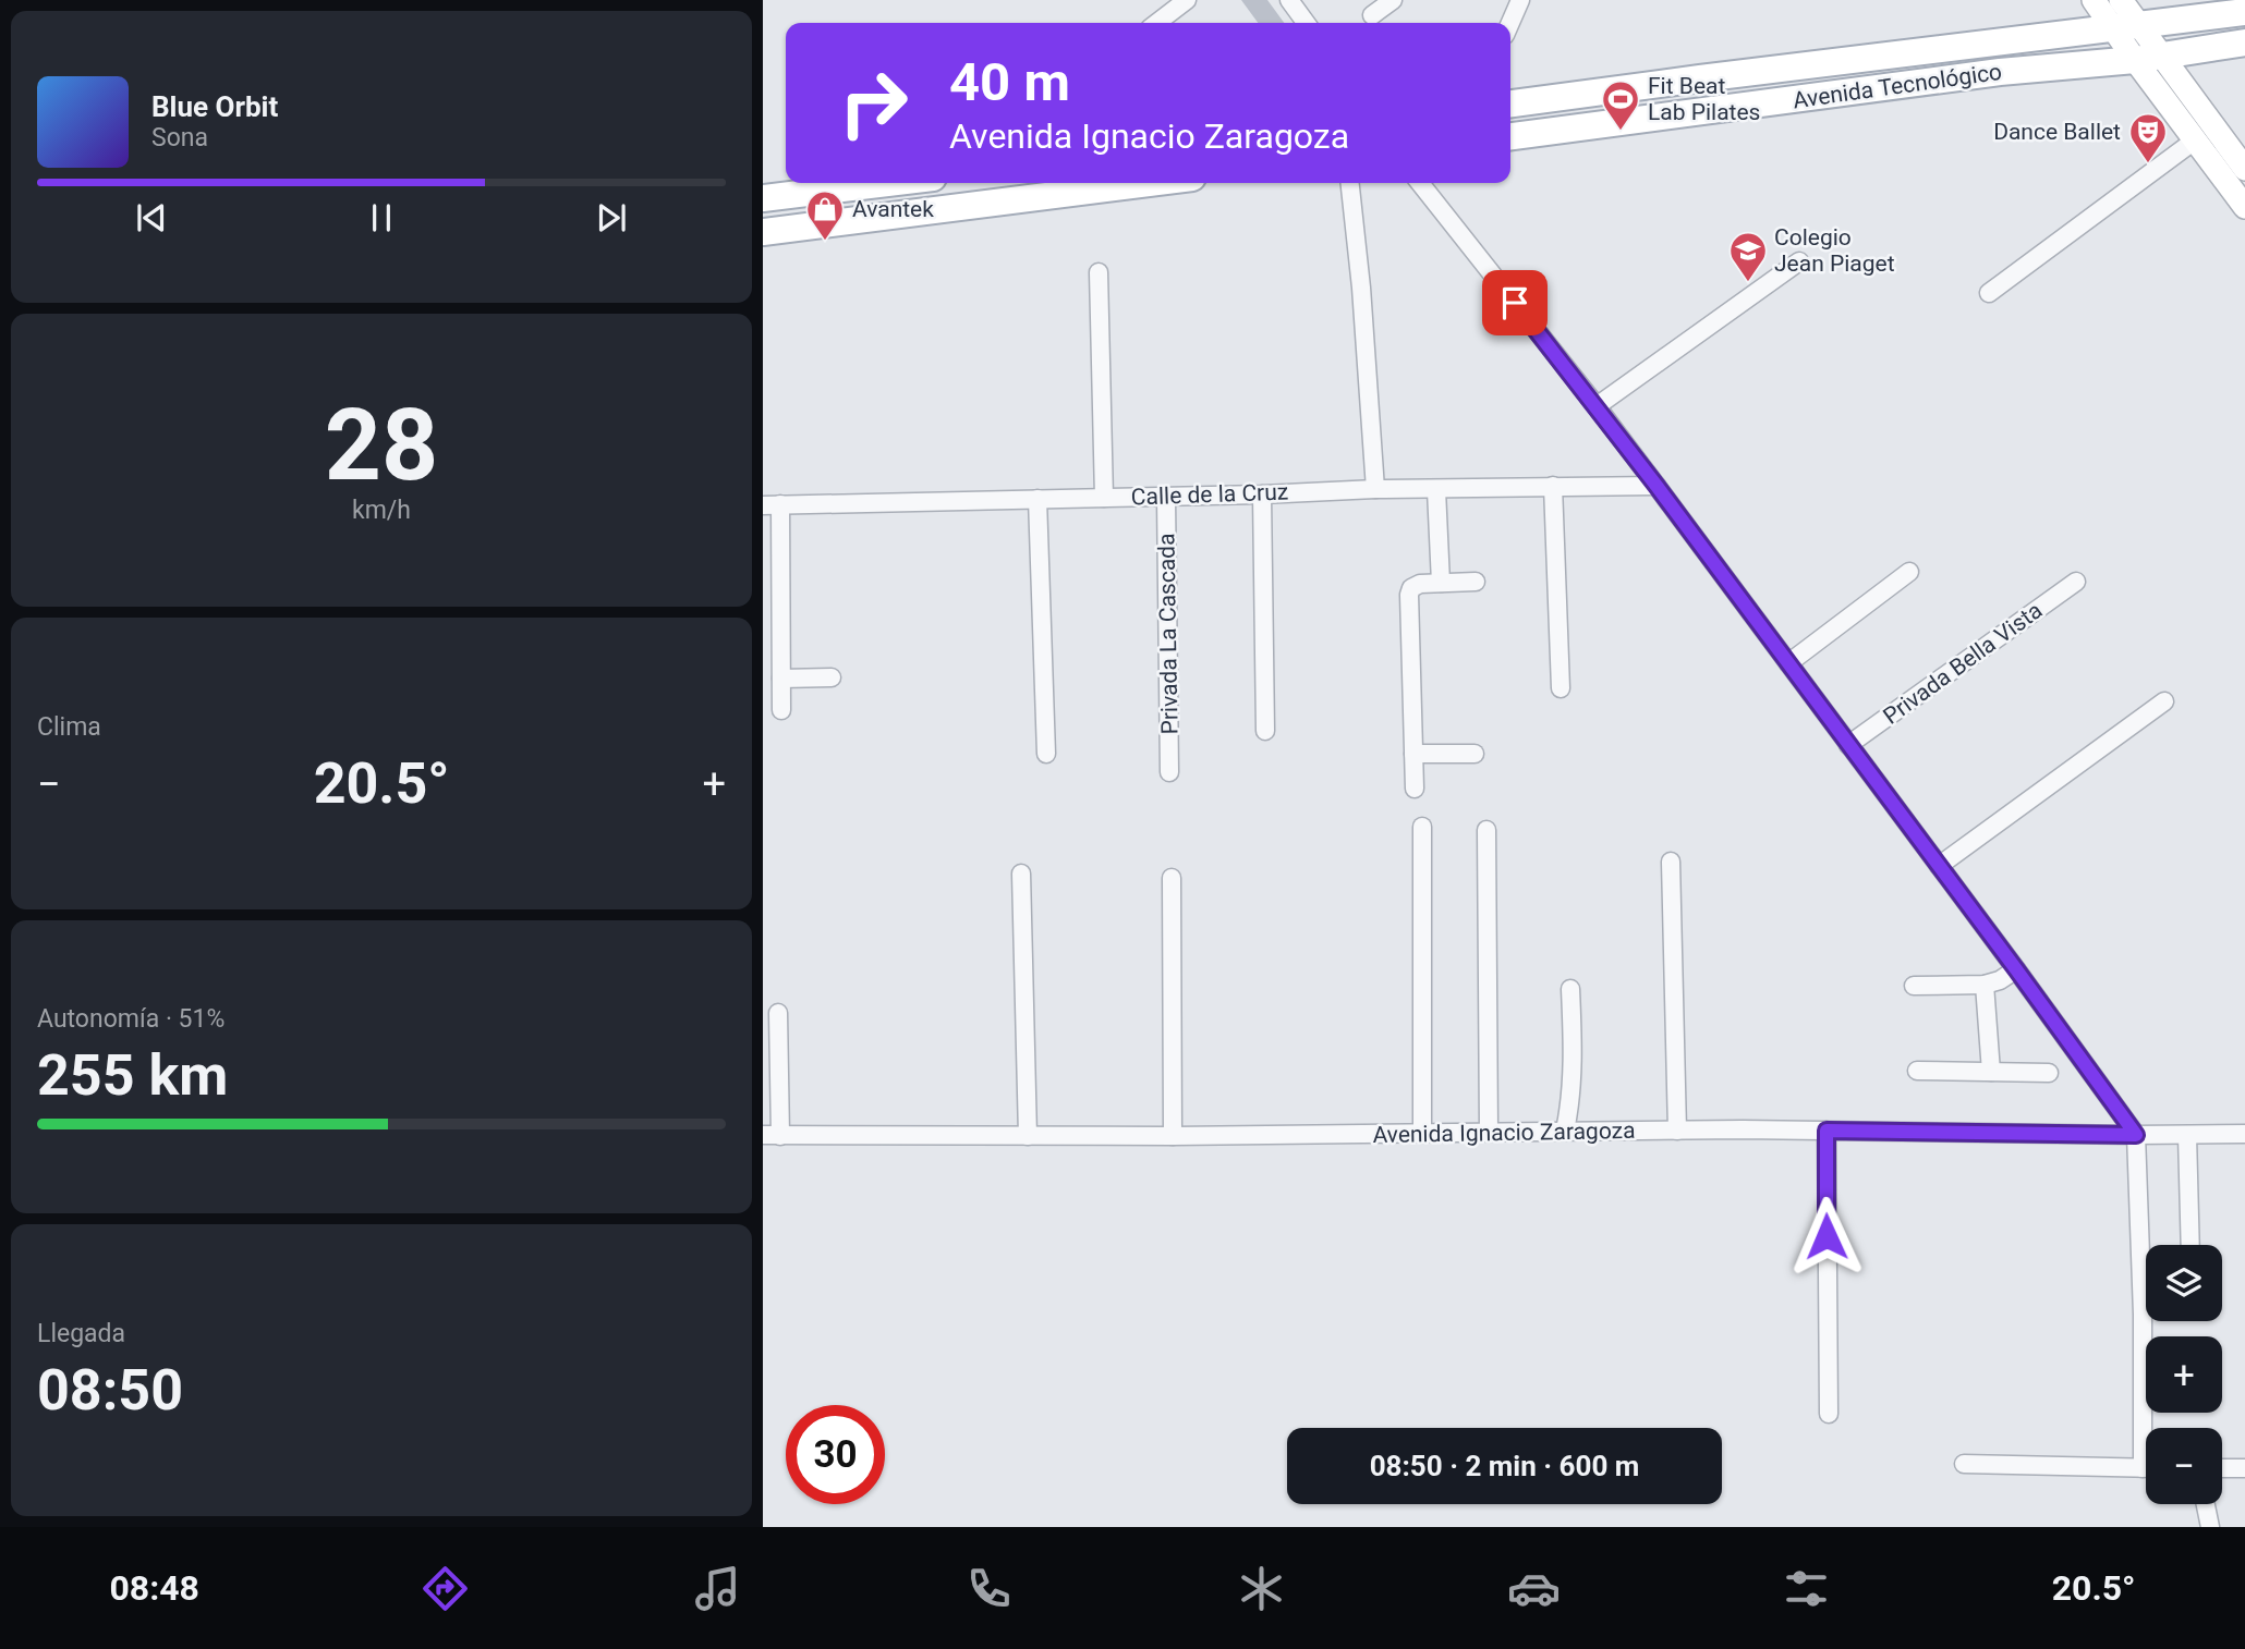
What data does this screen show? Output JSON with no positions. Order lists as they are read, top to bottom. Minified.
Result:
{"streets":{"main road":["Avenida Tecnológico"],"street":["Calle de la Cruz","Privada La Cascada","Privada Bella Vista","Avenida Ignacio Zaragoza"]},"crossings":[["Calle de la Cruz","Privada La Cascada"]],"places":{"sports":["Fit Beat Lab Pilates"],"theatre":["Dance Ballet"],"shop":["Avantek"],"school or university":["Colegio Jean Piaget"]},"page":{"turn":["40 m","Avenida Ignacio Zaragoza"],"song":["Blue Orbit","Sona"],"tile":[["28","km/h"],"Clima",["Autonomía · 51%","255 km"],["Llegada","08:50"]],"heat":["−","20.5°","+"],"map_buttons":["+","−"],"limit":"30","trip":"08:50 · 2 min · 600 m","tabs":["08:48","20.5°"]}}
